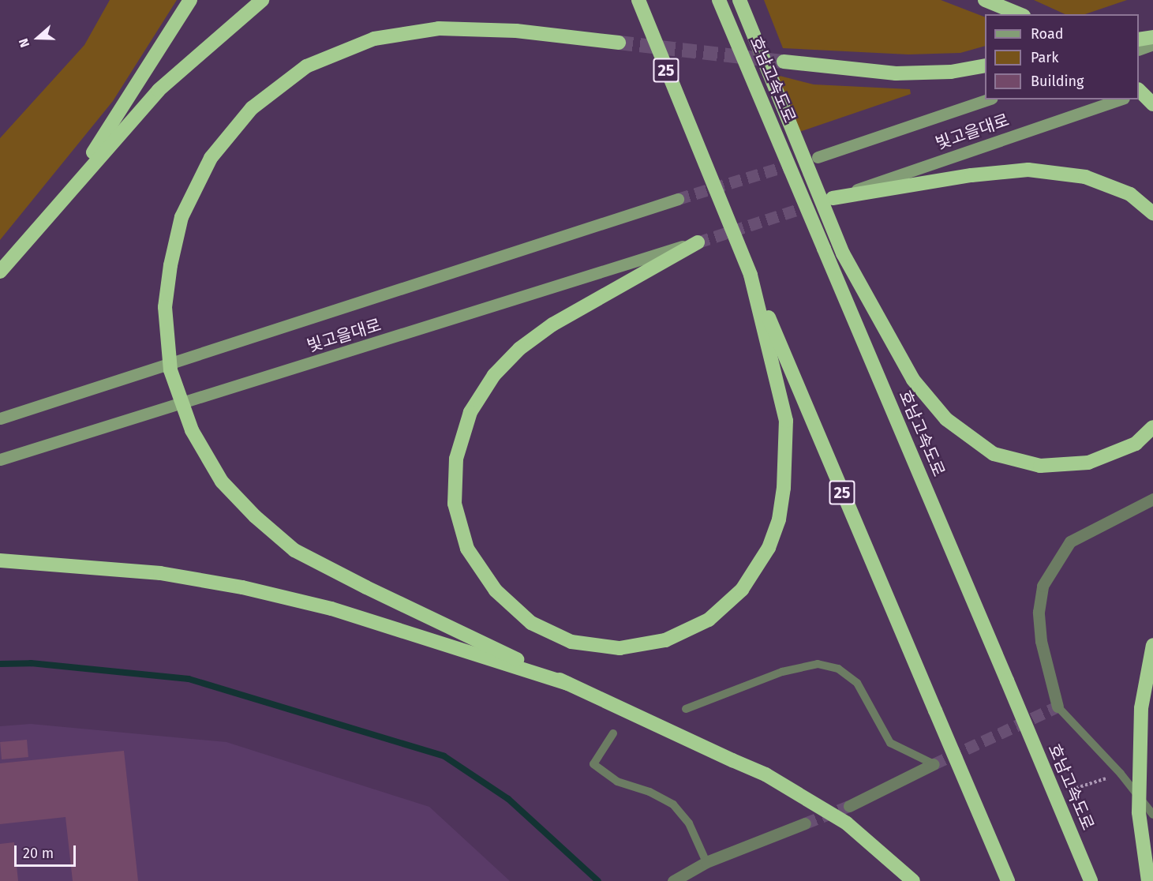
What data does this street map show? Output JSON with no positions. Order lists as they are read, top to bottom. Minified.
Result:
{"streets":{"highway":["25","호남고속도로"],"main road":["빛고을대로"]},"legend":["Road","Park","Building"],"scale_bar":"20 m","north":"left"}
